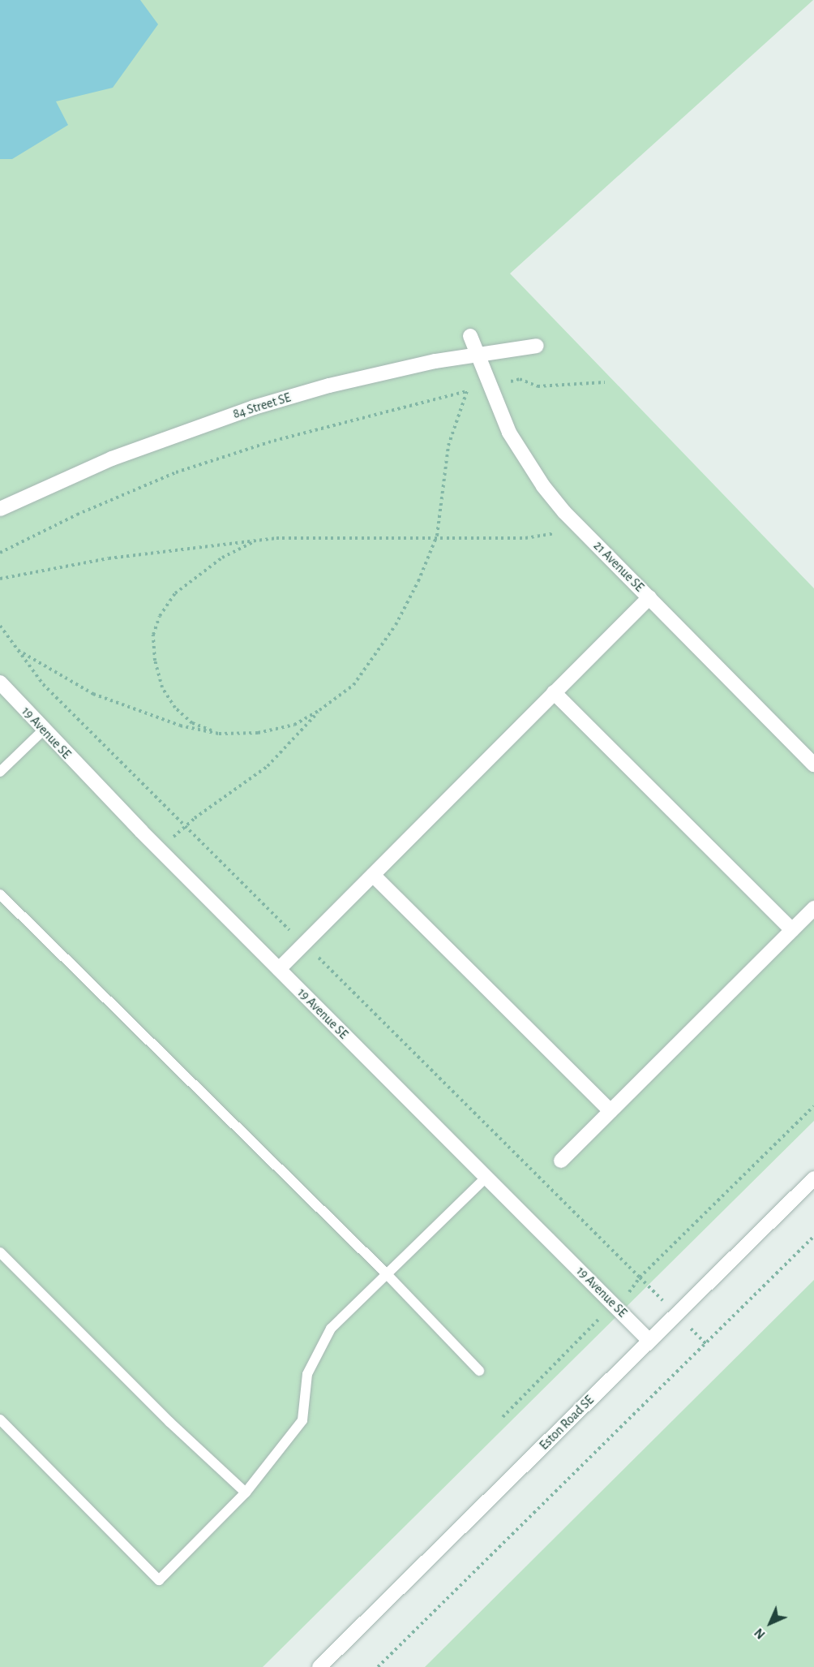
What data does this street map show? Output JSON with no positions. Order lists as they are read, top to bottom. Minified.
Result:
{"streets":{"street":["84 Street SE","21 Avenue SE","19 Avenue SE","Eston Road SE"]},"crossings":[["84 Street SE","21 Avenue SE"],["19 Avenue SE","Eston Road SE"]],"north":"bottom left"}
